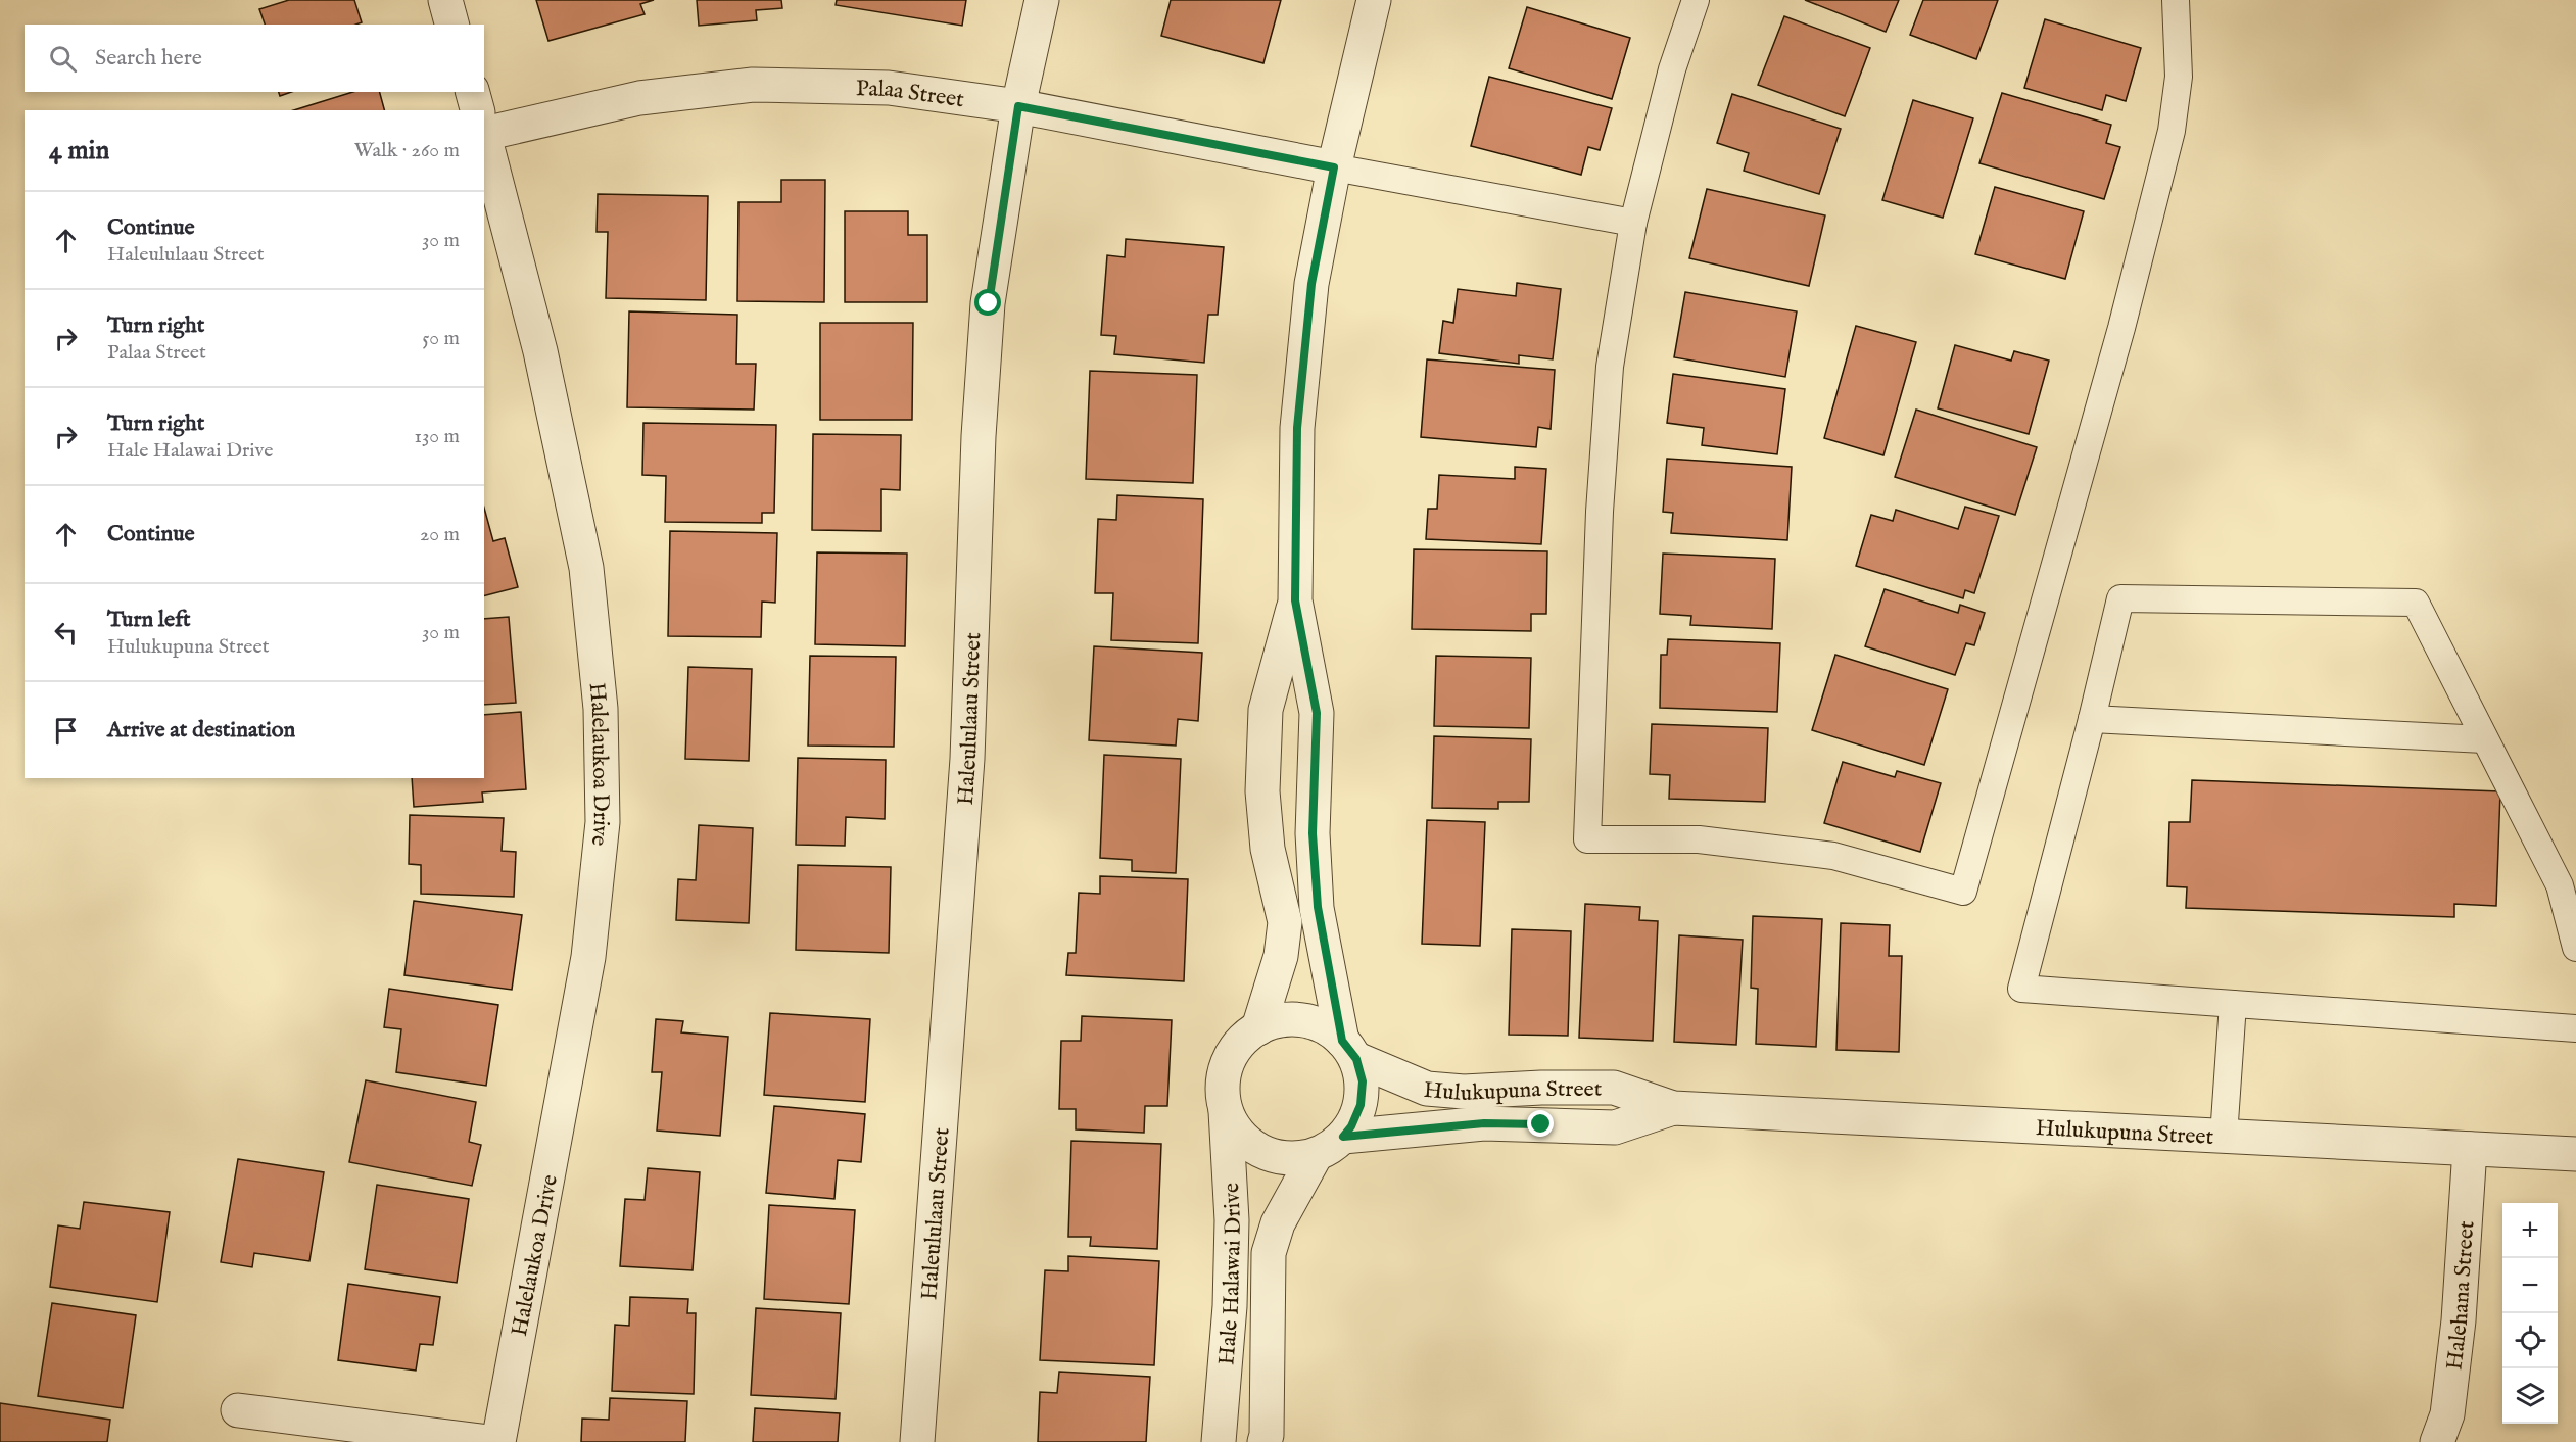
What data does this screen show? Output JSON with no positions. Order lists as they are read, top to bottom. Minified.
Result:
{"streets":{"street":["Palaa Street","Haleululaau Street","Halelaukoa Drive","Hulukupuna Street","Hale Halawai Drive","Halehana Street"]},"crossings":[["Palaa Street","Haleululaau Street"],["Hulukupuna Street","Hale Halawai Drive"],["Hulukupuna Street","Halehana Street"]],"page":{"search":"Search here","heading":["4 min","Walk · 260 m"],"list":[["Continue","Haleululaau Street","30 m"],["Turn right","Palaa Street","50 m"],["Turn right","Hale Halawai Drive","130 m"],["Continue","20 m"],["Turn left","Hulukupuna Street","30 m"],"Arrive at destination"],"map_buttons":["+","−"]}}
